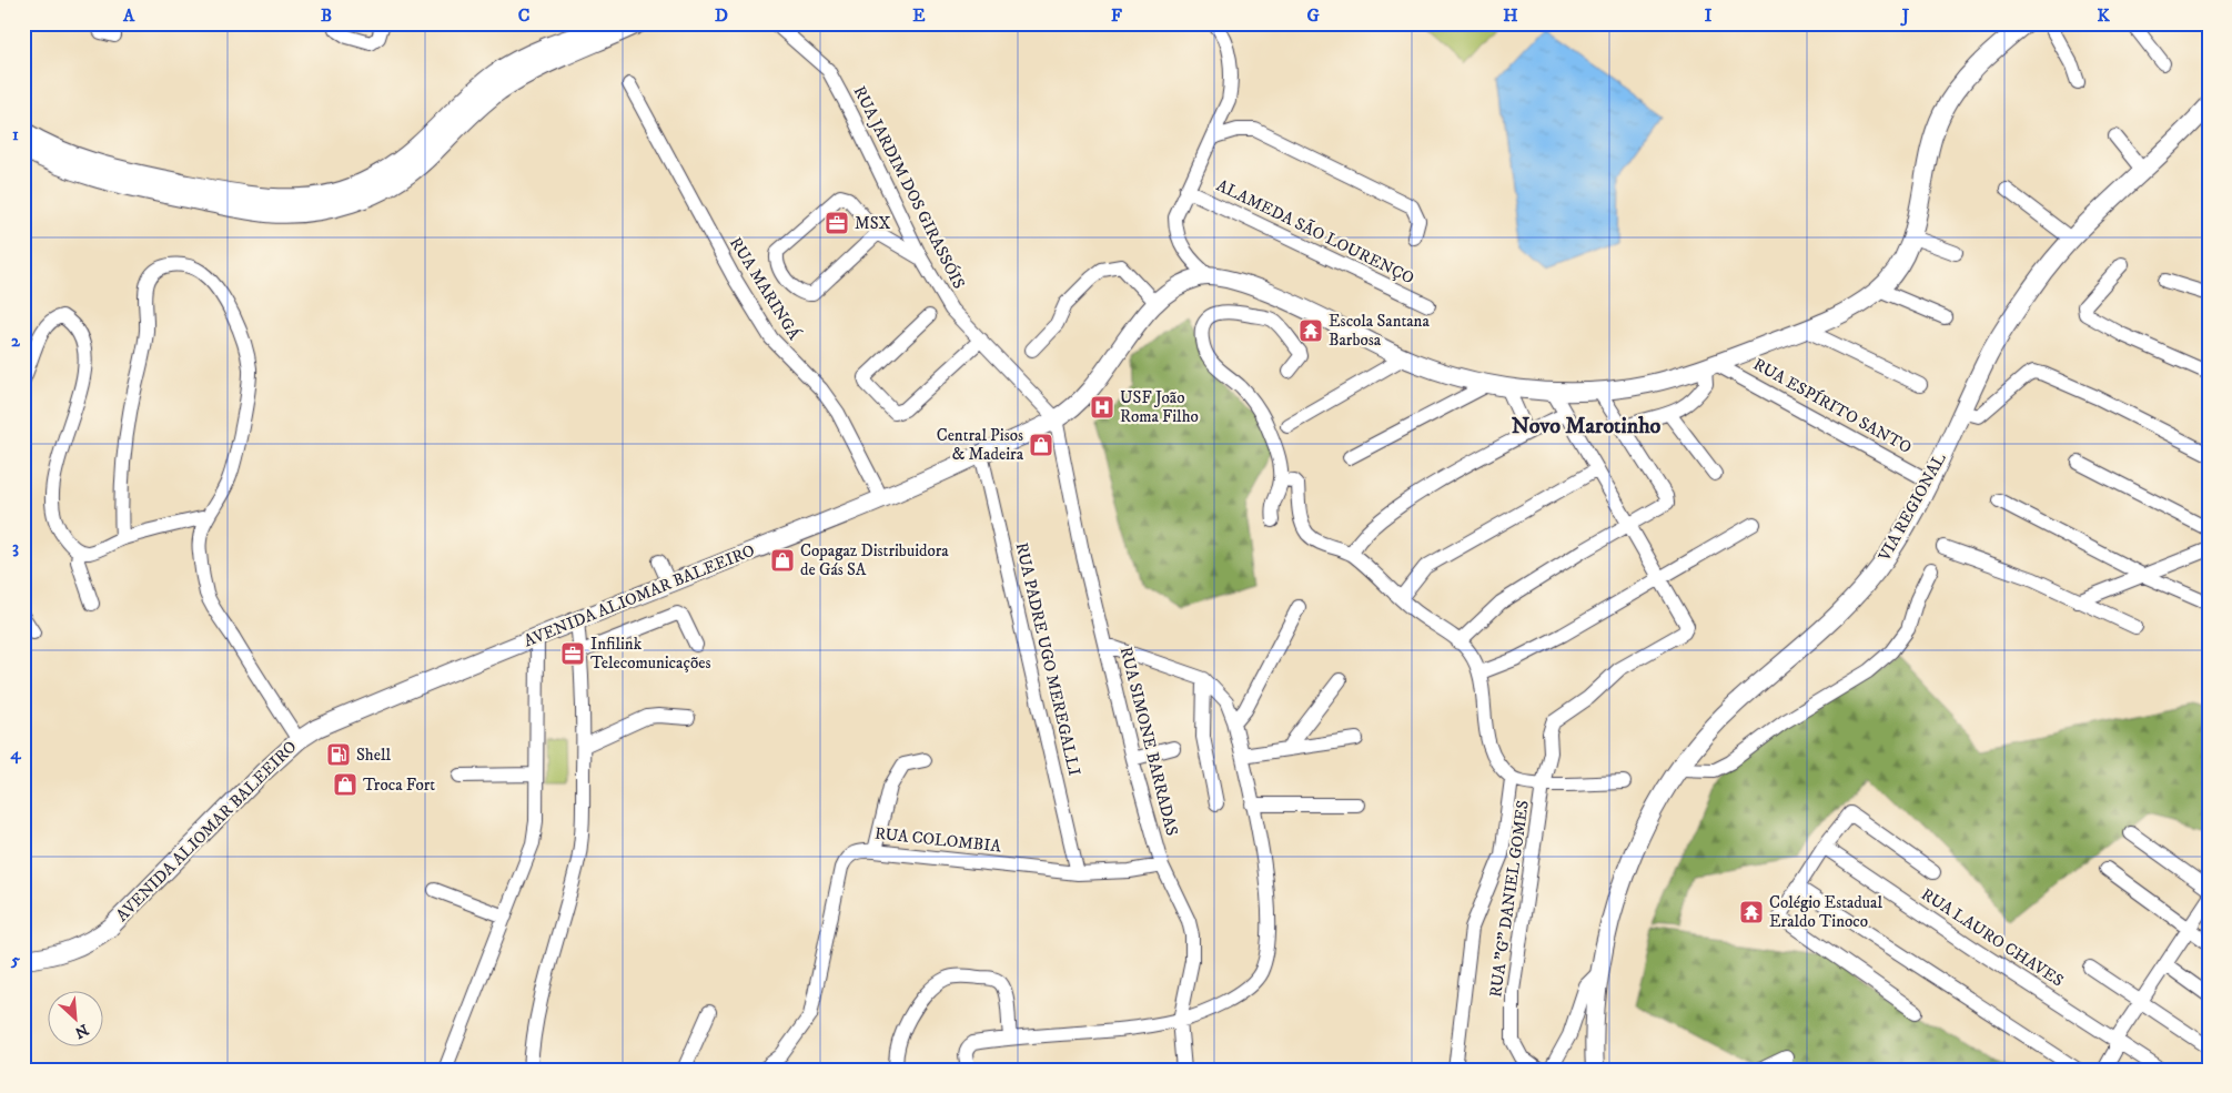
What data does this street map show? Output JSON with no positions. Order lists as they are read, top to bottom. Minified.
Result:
{"streets":{"main road":["VIA REGIONAL","AVENIDA ALIOMAR BALEEIRO"],"street":["RUA JARDIM DOS GIRASSÓIS","ALAMEDA SÃO LOURENÇO","RUA MARINGÁ","RUA ESPÍRITO SANTO","RUA PADRE UGO MEREGALLI","RUA SIMONE BARRADAS","RUA COLOMBIA","RUA \"G\" DANIEL GOMES","RUA LAURO CHAVES"]},"crossings":[["RUA JARDIM DOS GIRASSÓIS","AVENIDA ALIOMAR BALEEIRO"],["RUA JARDIM DOS GIRASSÓIS","RUA SIMONE BARRADAS"],["RUA MARINGÁ","AVENIDA ALIOMAR BALEEIRO"],["RUA ESPÍRITO SANTO","VIA REGIONAL"],["AVENIDA ALIOMAR BALEEIRO","RUA PADRE UGO MEREGALLI"],["AVENIDA ALIOMAR BALEEIRO","RUA SIMONE BARRADAS"],["RUA PADRE UGO MEREGALLI","RUA COLOMBIA"],["RUA SIMONE BARRADAS","RUA COLOMBIA"]],"districts":["Novo Marotinho"],"places":{"office":["MSX","Infilink Telecomunicações"],"temple":["Escola Santana Barbosa","Colégio Estadual Eraldo Tinoco"],"hospital":["USF João Roma Filho"],"shop":["Central Pisos & Madeira","Copagaz Distribuidora de Gás SA","Troca Fort"],"fuel station":["Shell"]},"north":"bottom right","grid":{"columns":["A","B","C","D","E","F","G","H","I","J","K"],"rows":["1","2","3","4","5"]}}
